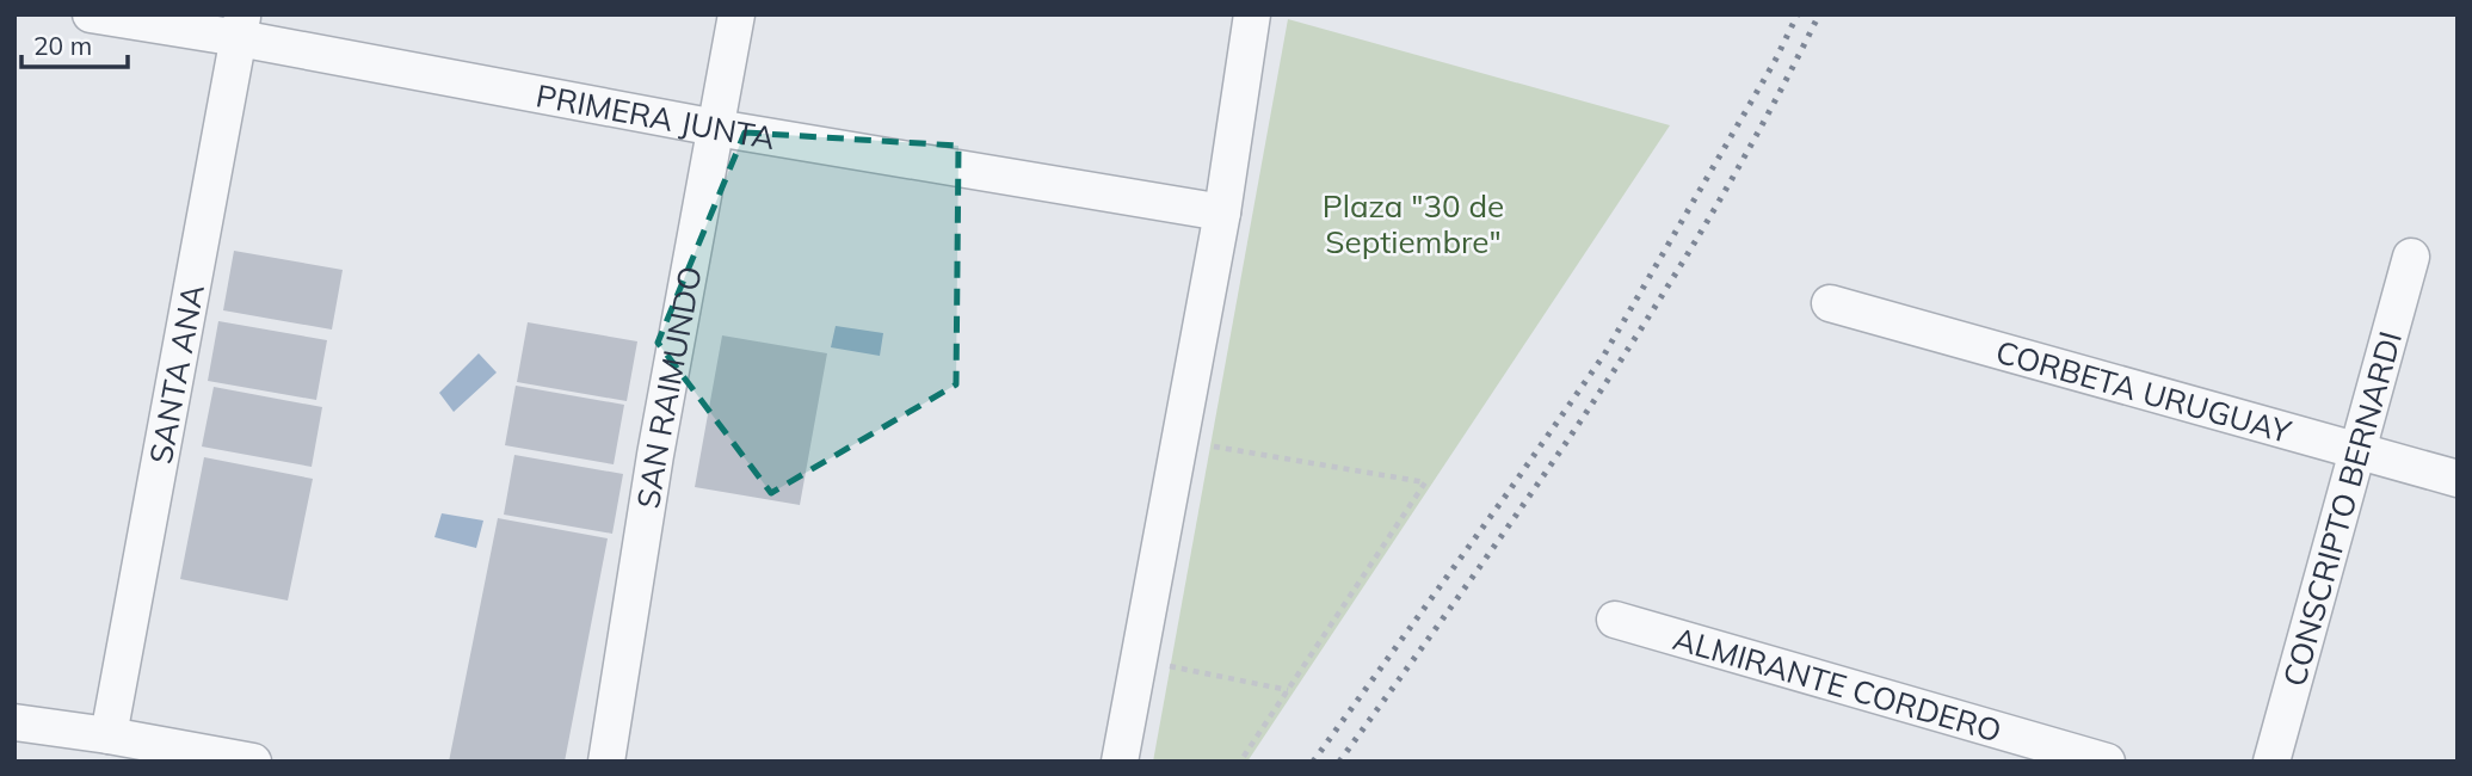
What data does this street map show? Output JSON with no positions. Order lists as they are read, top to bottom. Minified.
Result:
{"streets":{"street":["PRIMERA JUNTA","SANTA ANA","SAN RAIMUNDO","CORBETA URUGUAY","CONSCRIPTO BERNARDI","ALMIRANTE CORDERO"]},"crossings":[["PRIMERA JUNTA","SANTA ANA"],["PRIMERA JUNTA","SAN RAIMUNDO"],["CORBETA URUGUAY","CONSCRIPTO BERNARDI"]],"parks":["Plaza \"30 de Septiembre\""],"scale_bar":"20 m"}
